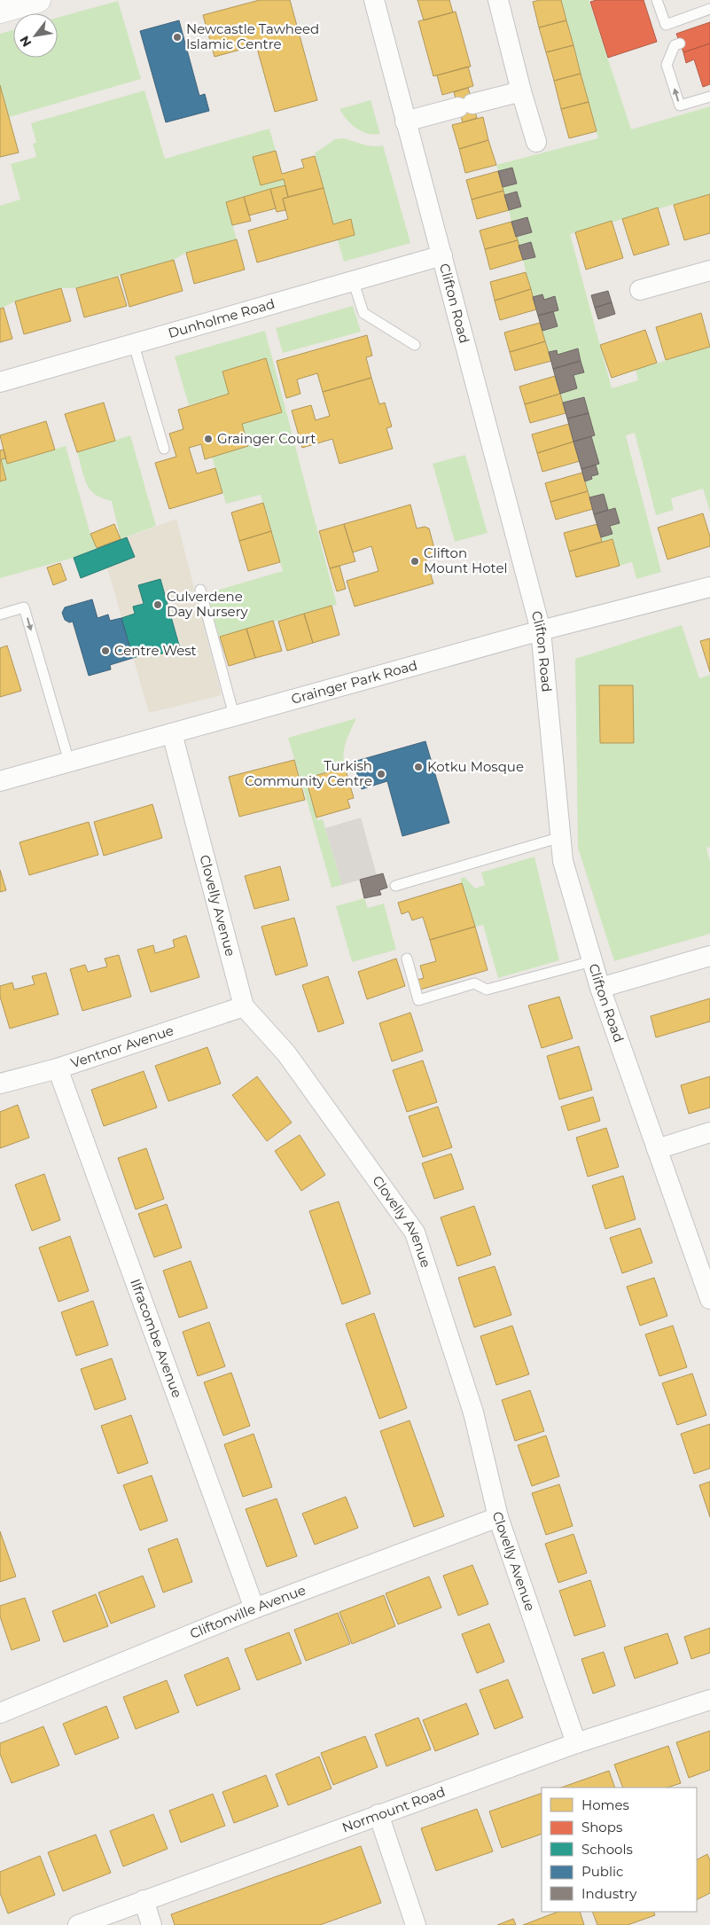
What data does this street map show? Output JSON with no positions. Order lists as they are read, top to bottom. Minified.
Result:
{"streets":{"street":["Clifton Road","Dunholme Road","Grainger Park Road","Clovelly Avenue","Ventnor Avenue","Ilfracombe Avenue","Cliftonville Avenue","Normount Road"]},"crossings":[["Clifton Road","Dunholme Road"],["Clifton Road","Grainger Park Road"],["Grainger Park Road","Clovelly Avenue"],["Clovelly Avenue","Ventnor Avenue"],["Clovelly Avenue","Cliftonville Avenue"],["Clovelly Avenue","Normount Road"],["Ventnor Avenue","Ilfracombe Avenue"],["Ilfracombe Avenue","Cliftonville Avenue"]],"places":["Newcastle Tawheed Islamic Centre","Grainger Court","Clifton Mount Hotel","Culverdene Day Nursery","Centre West","Kotku Mosque","Turkish Community Centre"],"legend":["Homes","Shops","Schools","Public","Industry"],"north":"bottom left"}
